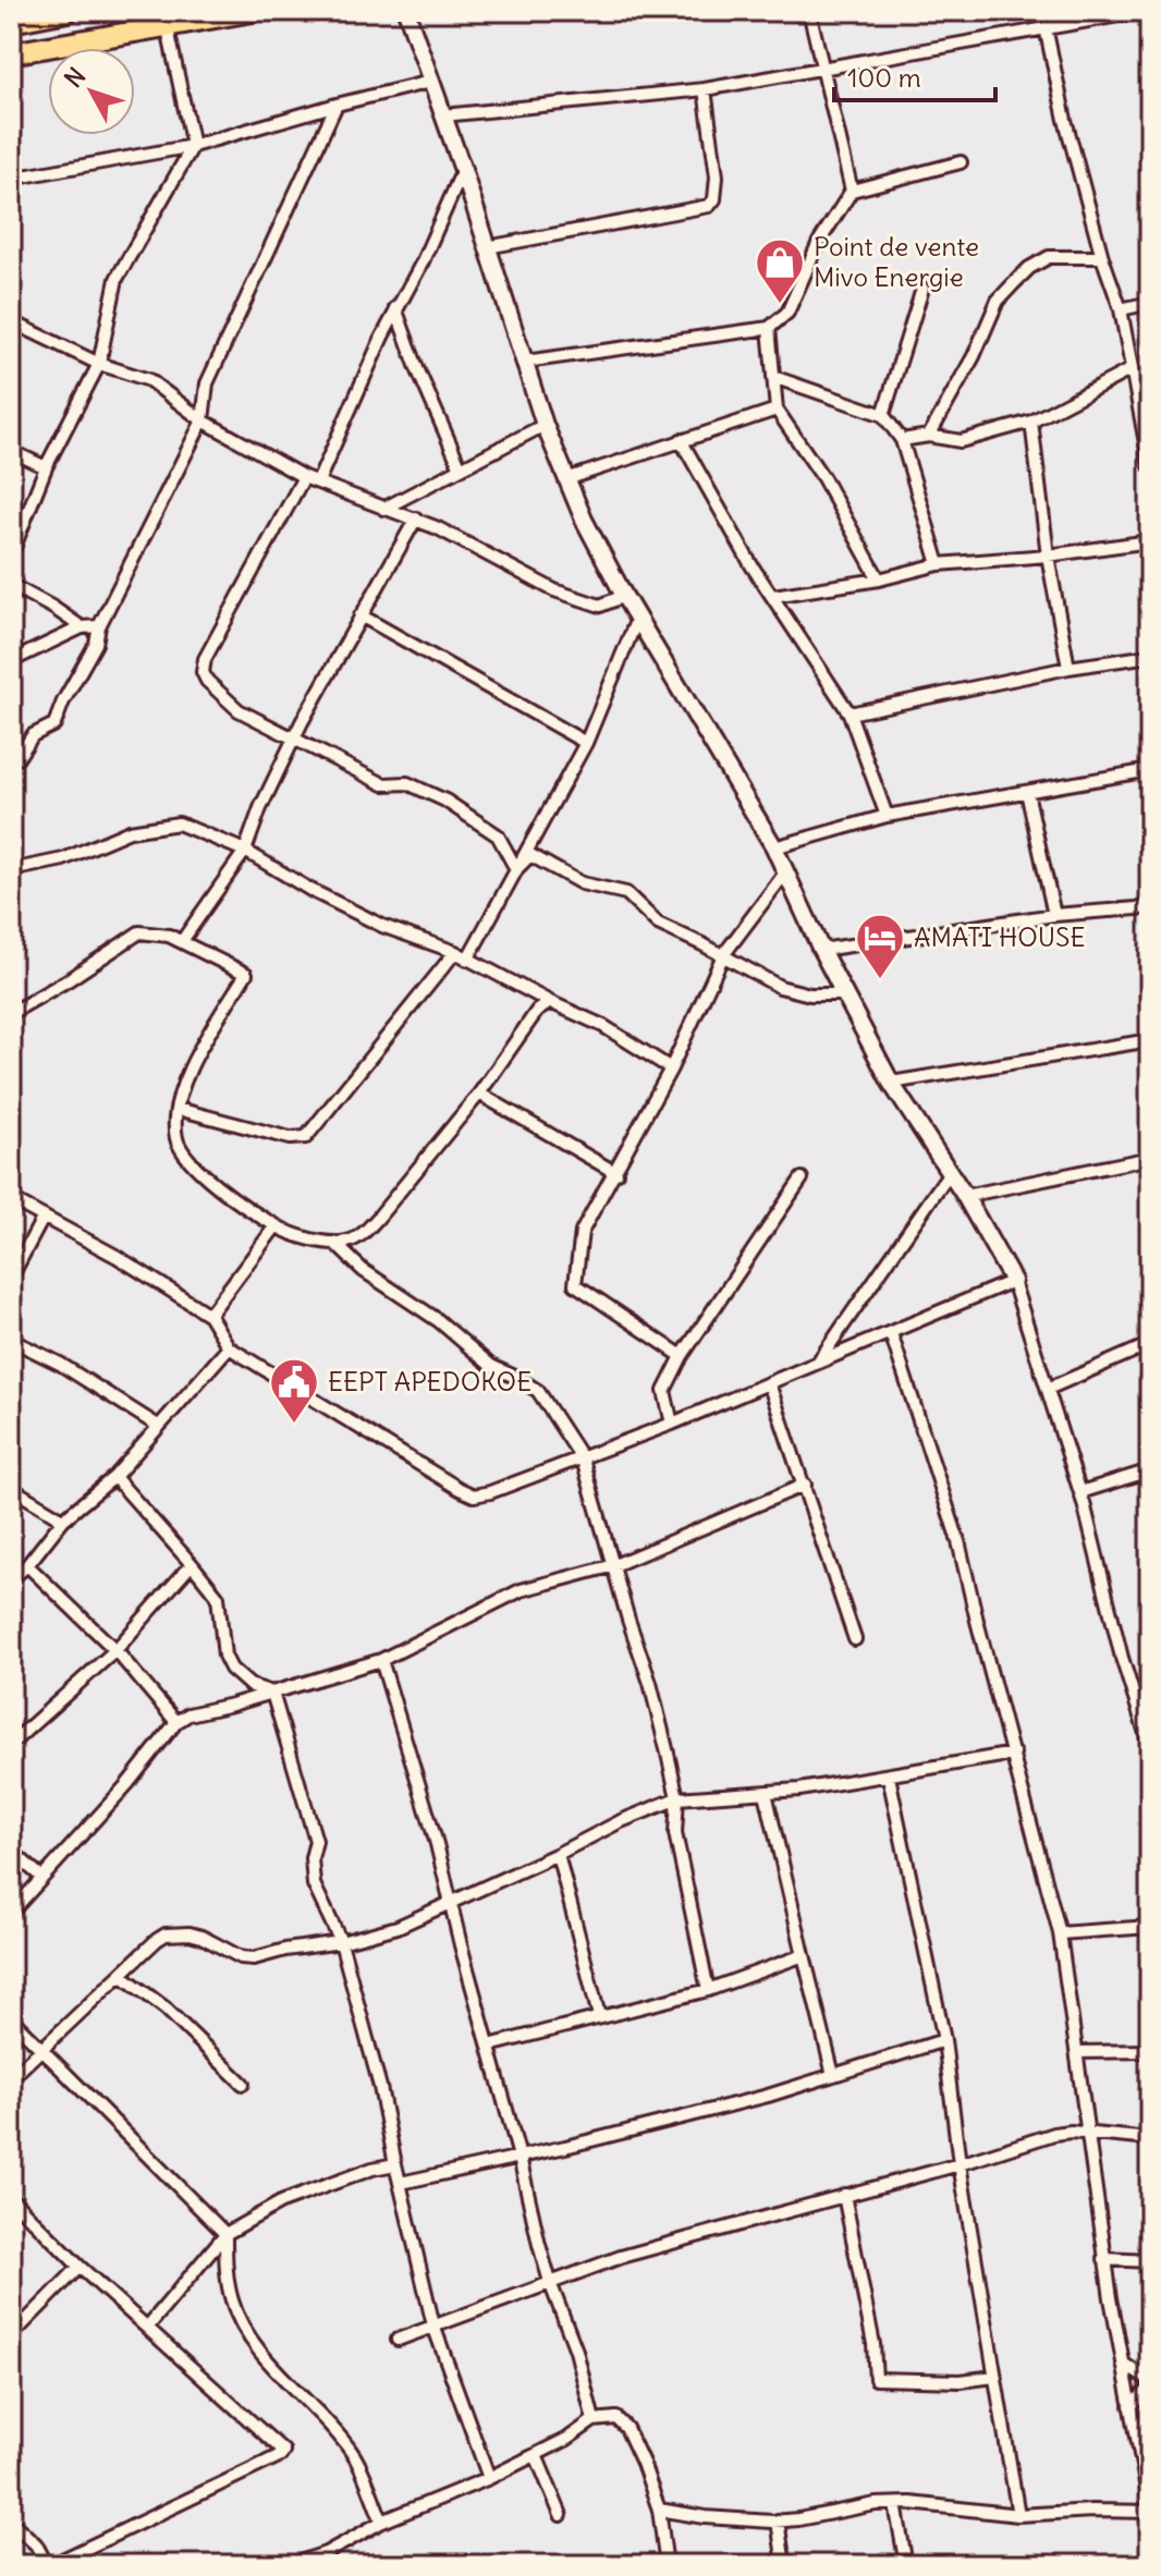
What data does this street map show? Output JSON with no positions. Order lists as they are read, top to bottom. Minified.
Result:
{"places":{"shop":["Point de vente Mivo Energie"],"hotel":["AMATI HOUSE"],"public building":["EEPT APEDOKOE"]},"scale_bar":"100 m","north":"top left"}
